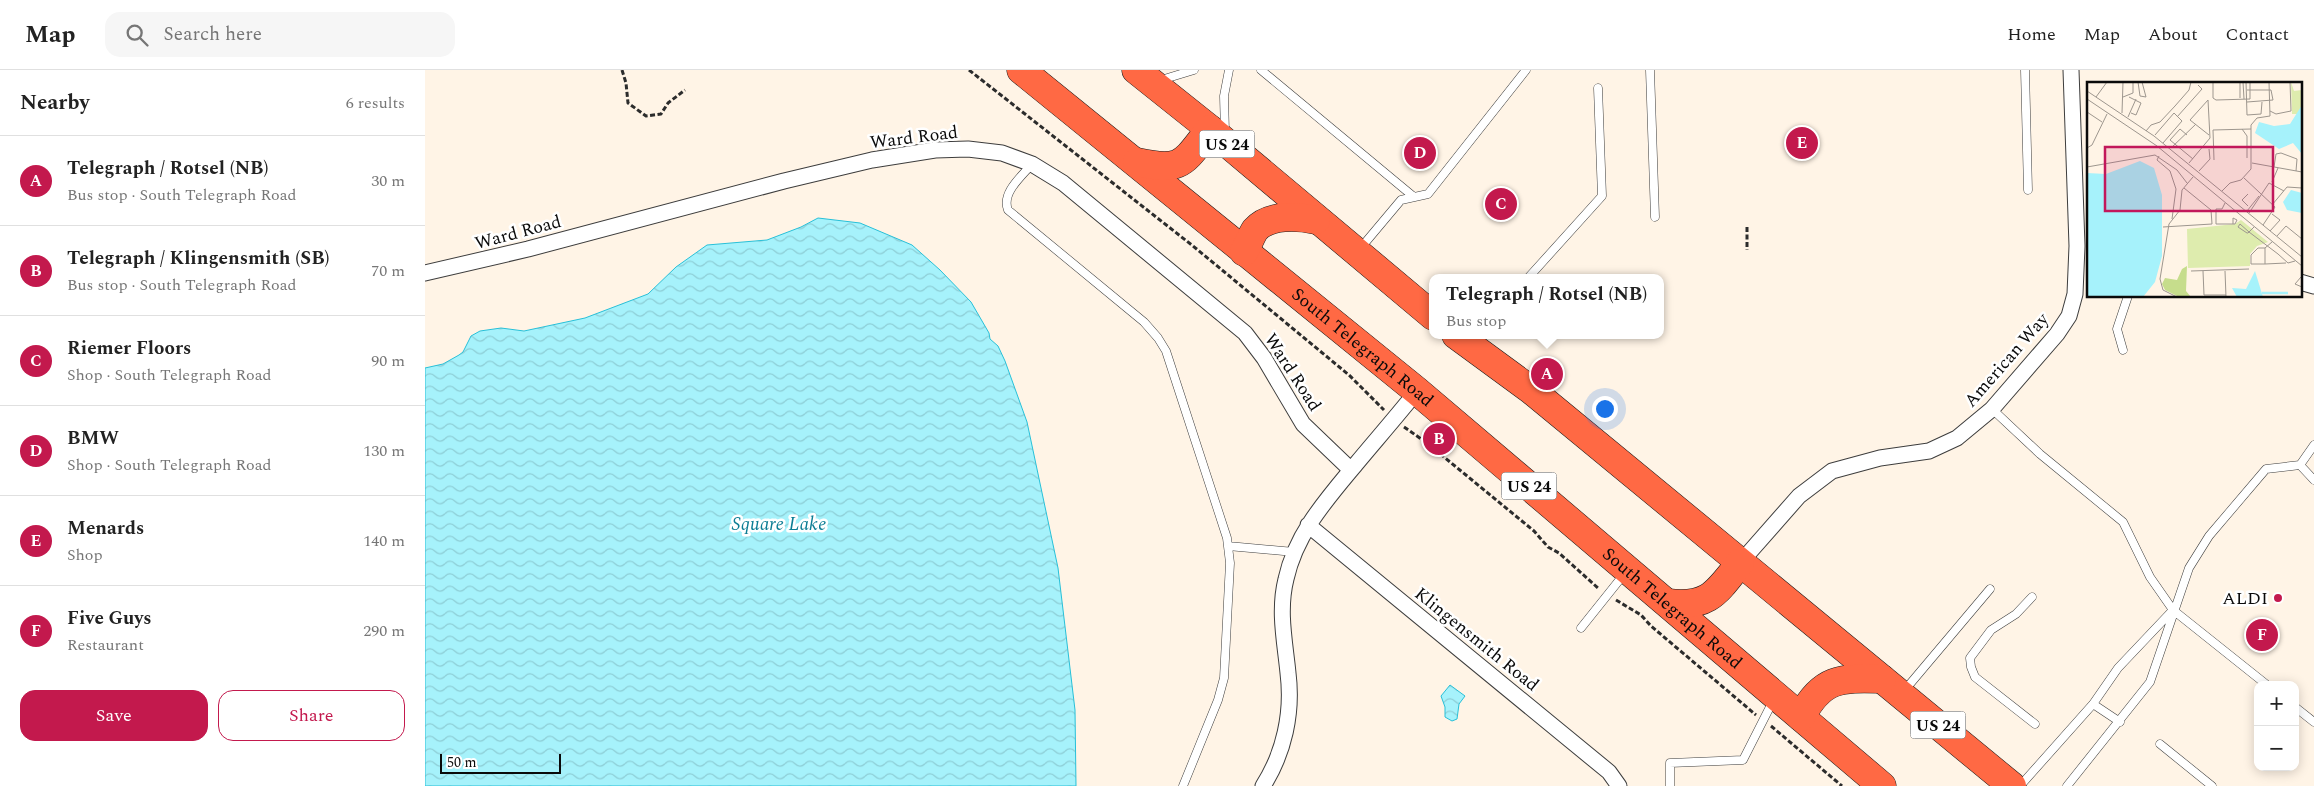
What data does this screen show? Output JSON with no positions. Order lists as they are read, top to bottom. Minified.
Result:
{"streets":{"highway":["US 24","South Telegraph Road"],"street":["Ward Road","American Way","Klingensmith Road"]},"crossings":[["US 24","American Way"]],"water":["Square Lake"],"places":["ALDI"],"scale_bar":"50 m","page":{"header":"Map","search":"Search here","nav":["Home","Map","About","Contact"],"heading":["Nearby","6 results"],"pins":["E","D","C","A","B","F"],"list":[{"mark":"A","name":"Telegraph / Rotsel (NB)","note":"Bus stop · South Telegraph Road","value":"30 m"},{"mark":"B","name":"Telegraph / Klingensmith (SB)","note":"Bus stop · South Telegraph Road","value":"70 m"},{"mark":"C","name":"Riemer Floors","note":"Shop · South Telegraph Road","value":"90 m"},{"mark":"D","name":"BMW","note":"Shop · South Telegraph Road","value":"130 m"},{"mark":"E","name":"Menards","note":"Shop","value":"140 m"},{"mark":"F","name":"Five Guys","note":"Restaurant","value":"290 m"}],"popup":["Telegraph / Rotsel (NB)","Bus stop"],"buttons":["Save","Share"],"map_buttons":["+","−"],"scale":"50 m"}}
